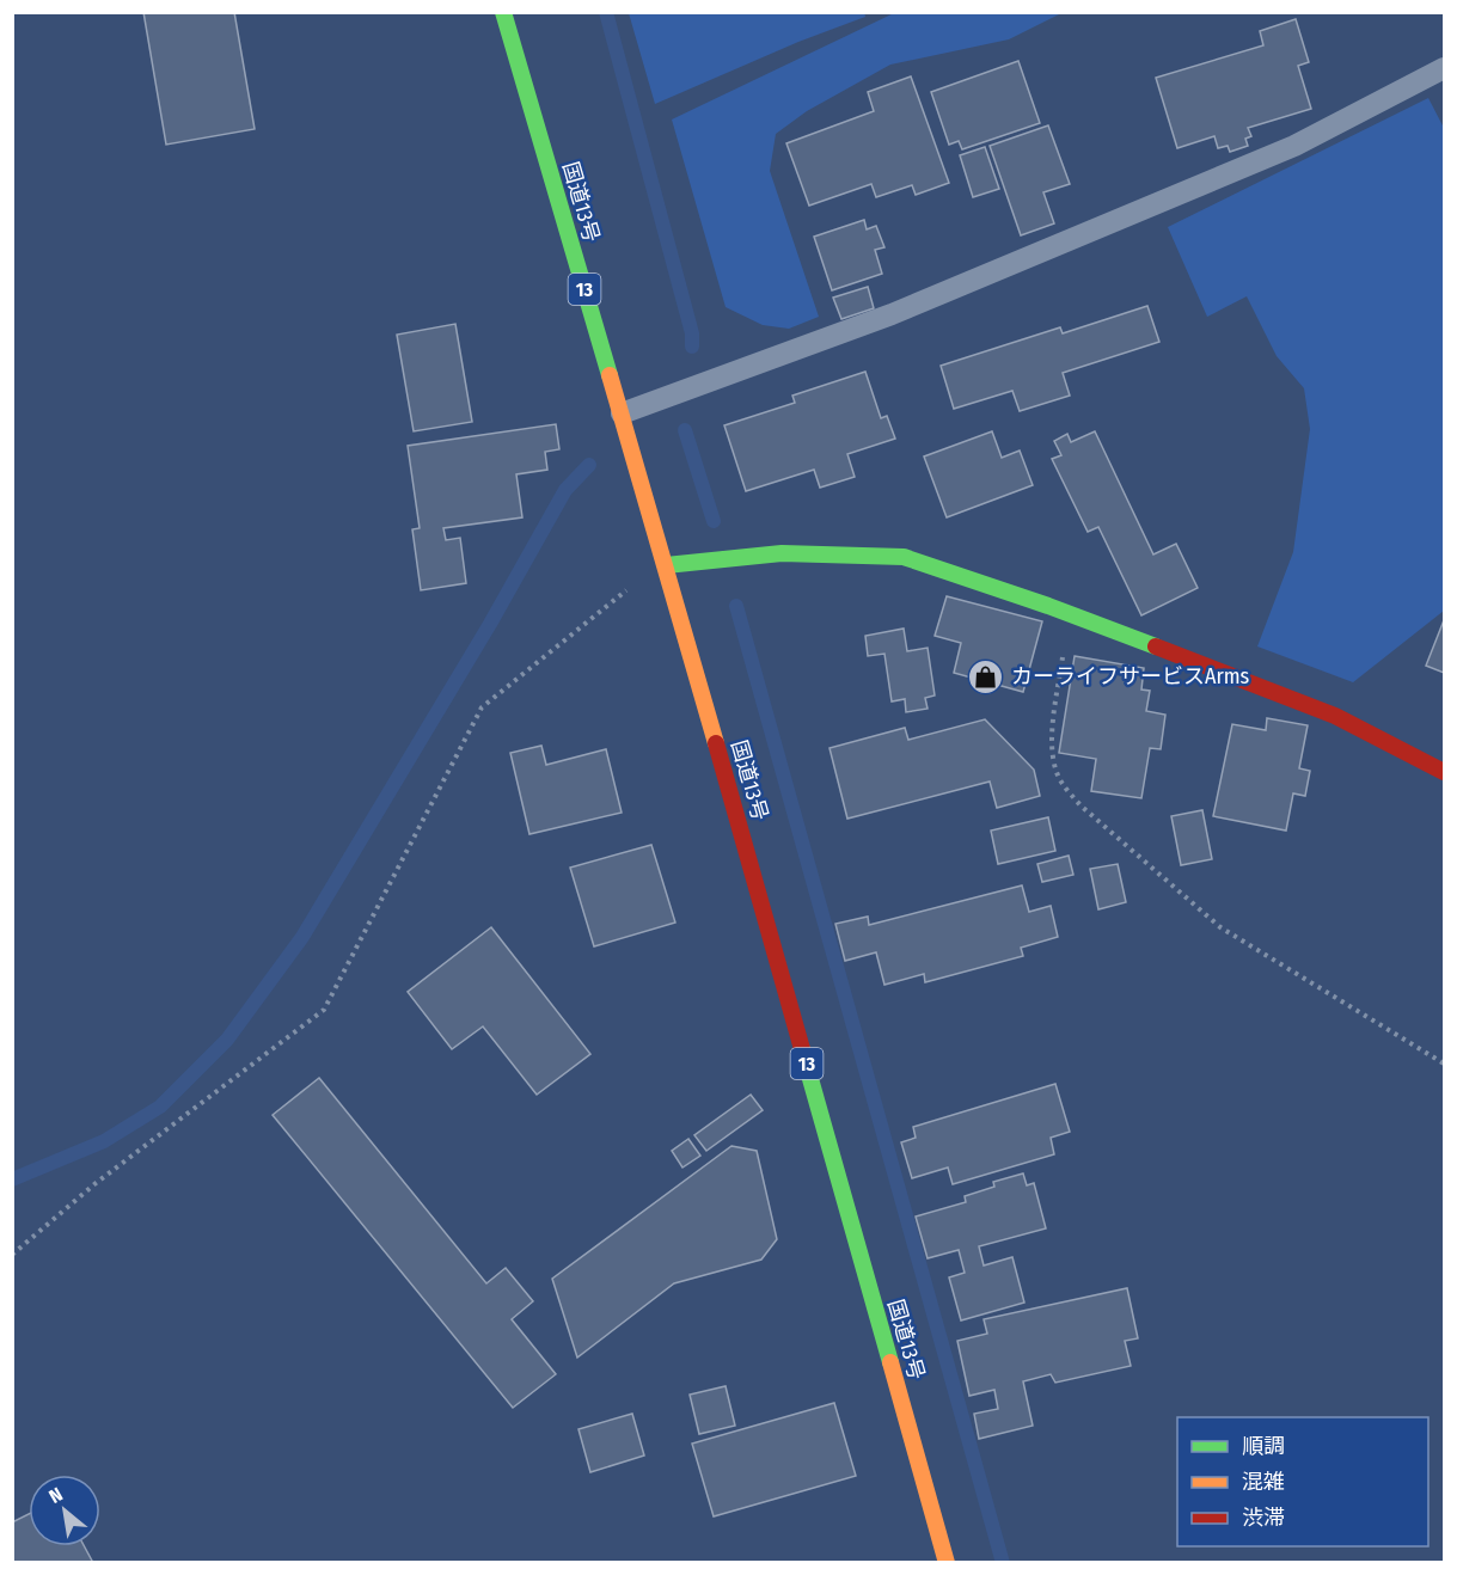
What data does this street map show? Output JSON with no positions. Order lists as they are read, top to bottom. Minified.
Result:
{"streets":{"main road":["国道13号","13"]},"places":{"shop":["カーライフサービスArms"]},"legend":["順調","混雑","渋滞"],"north":"top left"}
